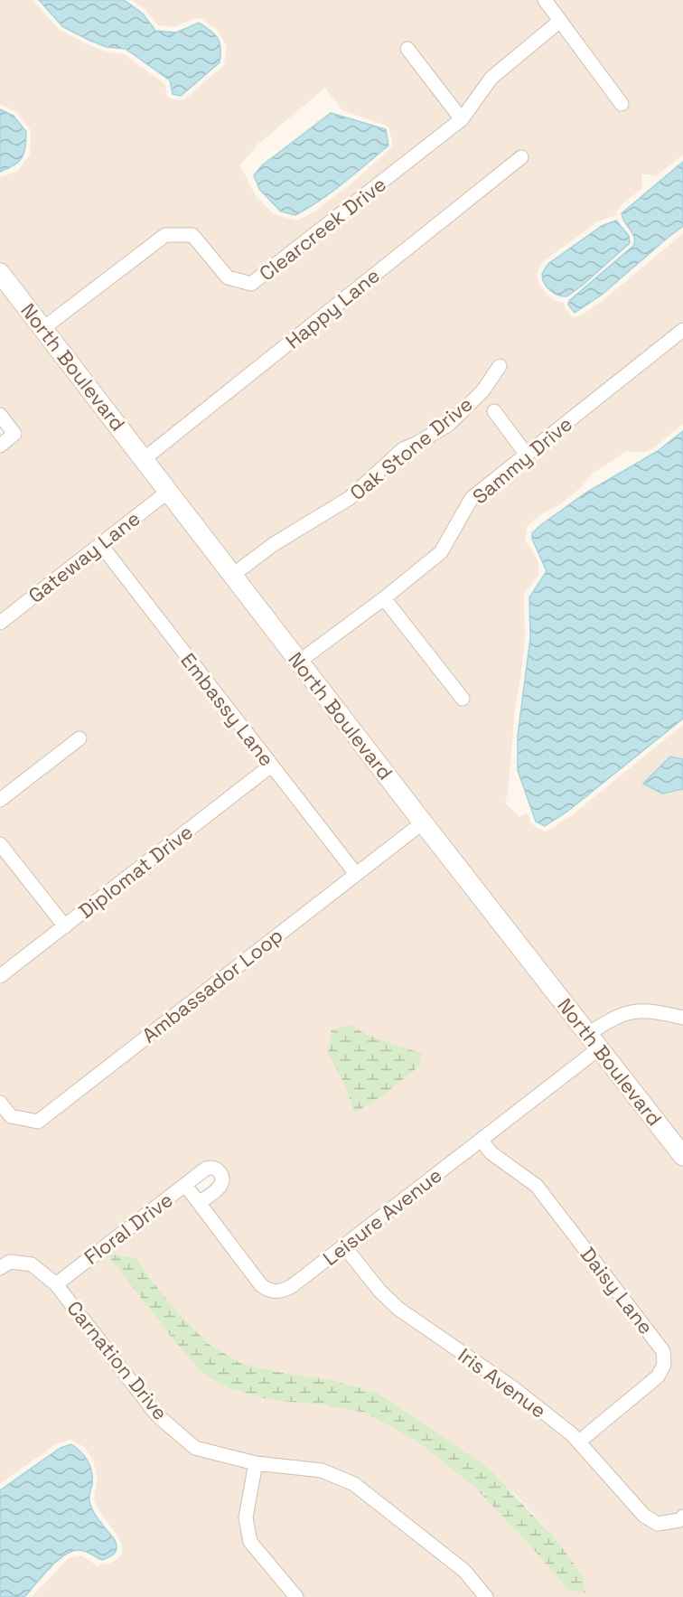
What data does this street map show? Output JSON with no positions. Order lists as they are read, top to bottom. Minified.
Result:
{"streets":{"street":["Clearcreek Drive","Happy Lane","North Boulevard","Oak Stone Drive","Sammy Drive","Gateway Lane","Embassy Lane","Diplomat Drive","Ambassador Loop","Leisure Avenue","Floral Drive","Daisy Lane","Carnation Drive","Iris Avenue"]},"crossings":[["Clearcreek Drive","North Boulevard"],["Happy Lane","North Boulevard"],["North Boulevard","Oak Stone Drive"],["North Boulevard","Sammy Drive"],["North Boulevard","Gateway Lane"],["North Boulevard","Ambassador Loop"],["North Boulevard","Leisure Avenue"],["Gateway Lane","Embassy Lane"],["Embassy Lane","Diplomat Drive"],["Embassy Lane","Ambassador Loop"],["Leisure Avenue","Floral Drive"],["Leisure Avenue","Daisy Lane"],["Leisure Avenue","Iris Avenue"],["Floral Drive","Carnation Drive"],["Daisy Lane","Iris Avenue"]]}
